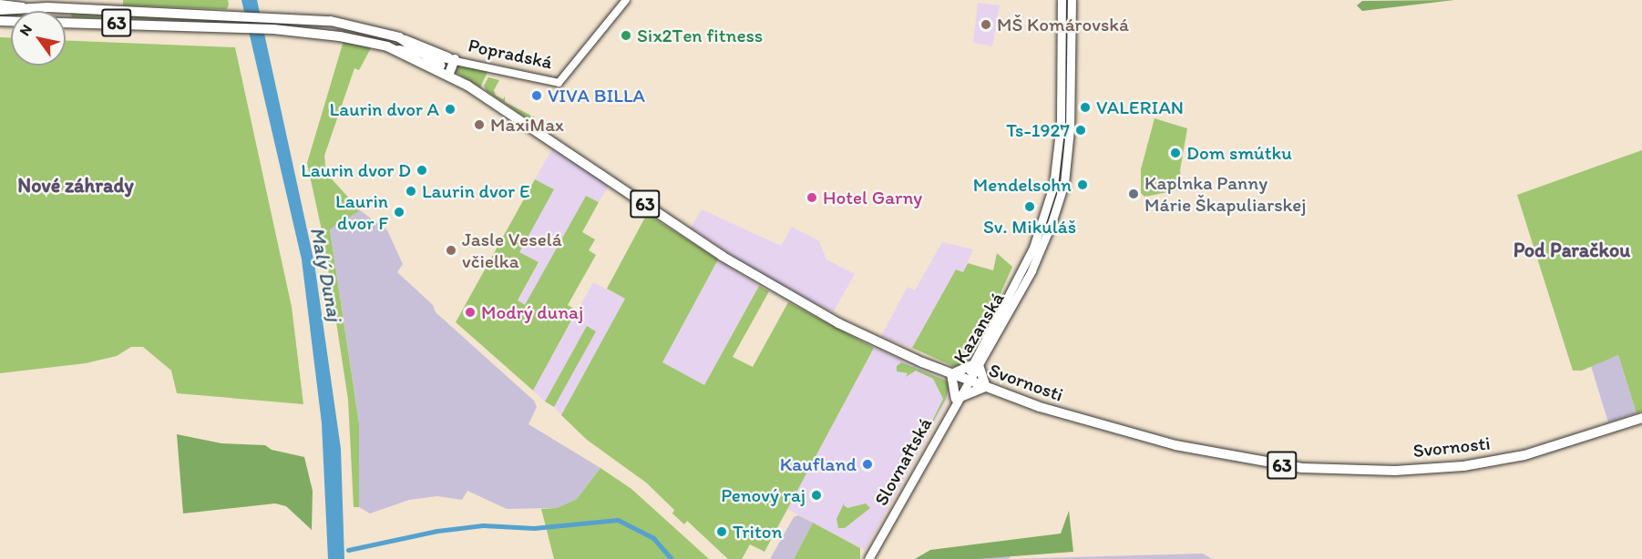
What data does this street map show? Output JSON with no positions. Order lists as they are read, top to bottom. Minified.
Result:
{"streets":{"main road":["63","Popradská","Kazanská","Svornosti","Slovnaftská"]},"crossings":[["Popradská","Svornosti"],["Kazanská","Svornosti"],["Kazanská","Slovnaftská"],["Svornosti","Slovnaftská"]],"districts":["Nové záhrady","Pod Paračkou"],"water":["Malý Dunaj"],"places":["MŠ Komárovská","Six2Ten fitness","VIVA BILLA","VALERIAN","Laurin dvor A","MaxiMax","Ts-1927","Dom smútku","Laurin dvor D","Mendelsohn","Laurin dvor E","Kaplnka Panny Márie Škapuliarskej","Hotel Garny","Sv. Mikuláš","Laurin dvor F","Jasle Veselá včielka","Modrý dunaj","Kaufland","Penový raj","Triton"],"north":"top left"}
